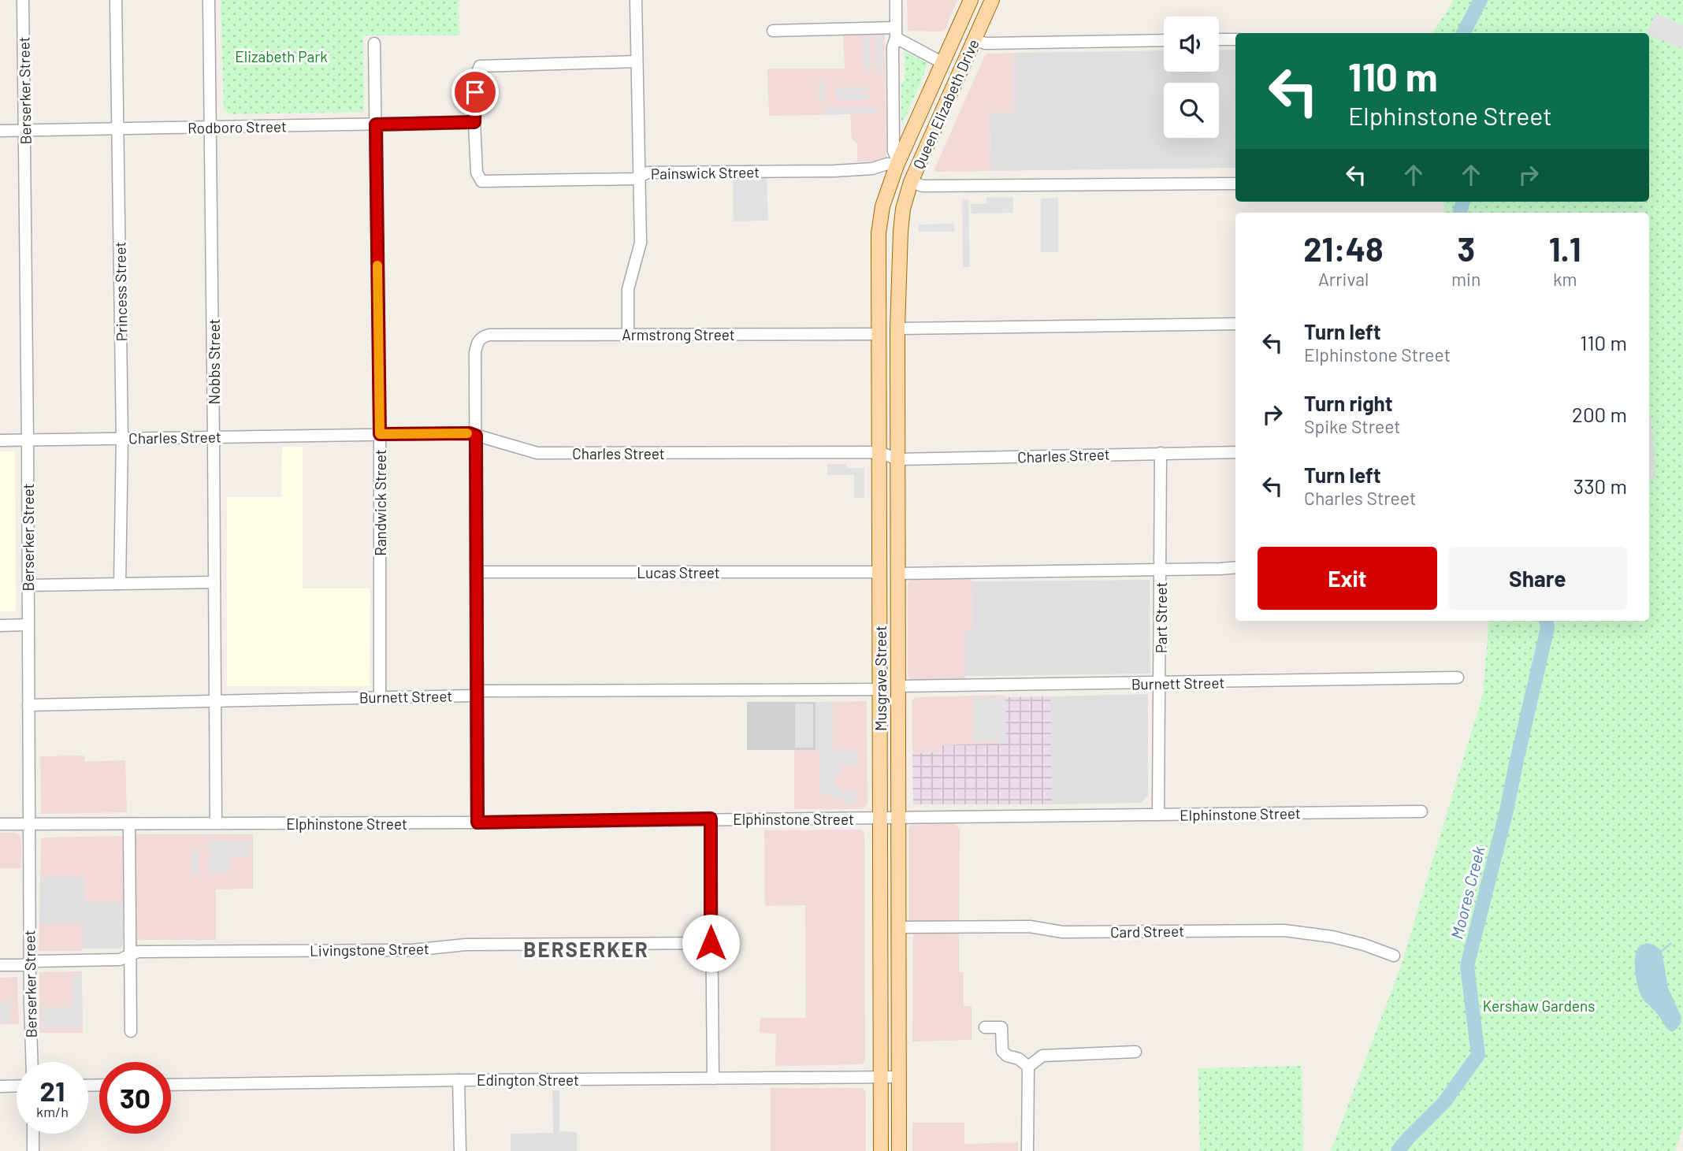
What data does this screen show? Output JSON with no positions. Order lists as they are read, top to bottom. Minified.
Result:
{"streets":{"main road":["Queen Elizabeth Drive","Musgrave Street"],"street":["Berserker Street","Rodboro Street","Painswick Street","Princess Street","Armstrong Street","Nobbs Street","Charles Street","Randwick Street","Lucas Street","Part Street","Burnett Street","Elphinstone Street","Card Street","Livingstone Street","Edington Street"]},"crossings":[["Berserker Street","Rodboro Street"],["Berserker Street","Charles Street"],["Berserker Street","Burnett Street"],["Berserker Street","Elphinstone Street"],["Berserker Street","Livingstone Street"],["Queen Elizabeth Drive","Painswick Street"],["Queen Elizabeth Drive","Musgrave Street"],["Rodboro Street","Painswick Street"],["Rodboro Street","Princess Street"],["Rodboro Street","Nobbs Street"],["Rodboro Street","Randwick Street"],["Princess Street","Charles Street"],["Armstrong Street","Charles Street"],["Armstrong Street","Musgrave Street"],["Nobbs Street","Charles Street"],["Nobbs Street","Burnett Street"],["Nobbs Street","Elphinstone Street"],["Charles Street","Randwick Street"],["Charles Street","Part Street"],["Charles Street","Musgrave Street"],["Randwick Street","Burnett Street"],["Lucas Street","Musgrave Street"],["Part Street","Burnett Street"],["Part Street","Elphinstone Street"],["Musgrave Street","Burnett Street"],["Musgrave Street","Elphinstone Street"],["Musgrave Street","Card Street"],["Musgrave Street","Edington Street"]],"districts":["BERSERKER"],"water":["Moores Creek"],"parks":["Elizabeth Park","Kershaw Gardens"],"page":{"turn":["110 m","Elphinstone Street"],"eta":["21:48","Arrival","3","min","1.1","km"],"list":[{"name":"Turn left","note":"Elphinstone Street","value":"110 m"},{"name":"Turn right","note":"Spike Street","value":"200 m"},{"name":"Turn left","note":"Charles Street","value":"330 m"}],"buttons":["Exit","Share"],"speed":"21 km/h","limit":"30"}}
